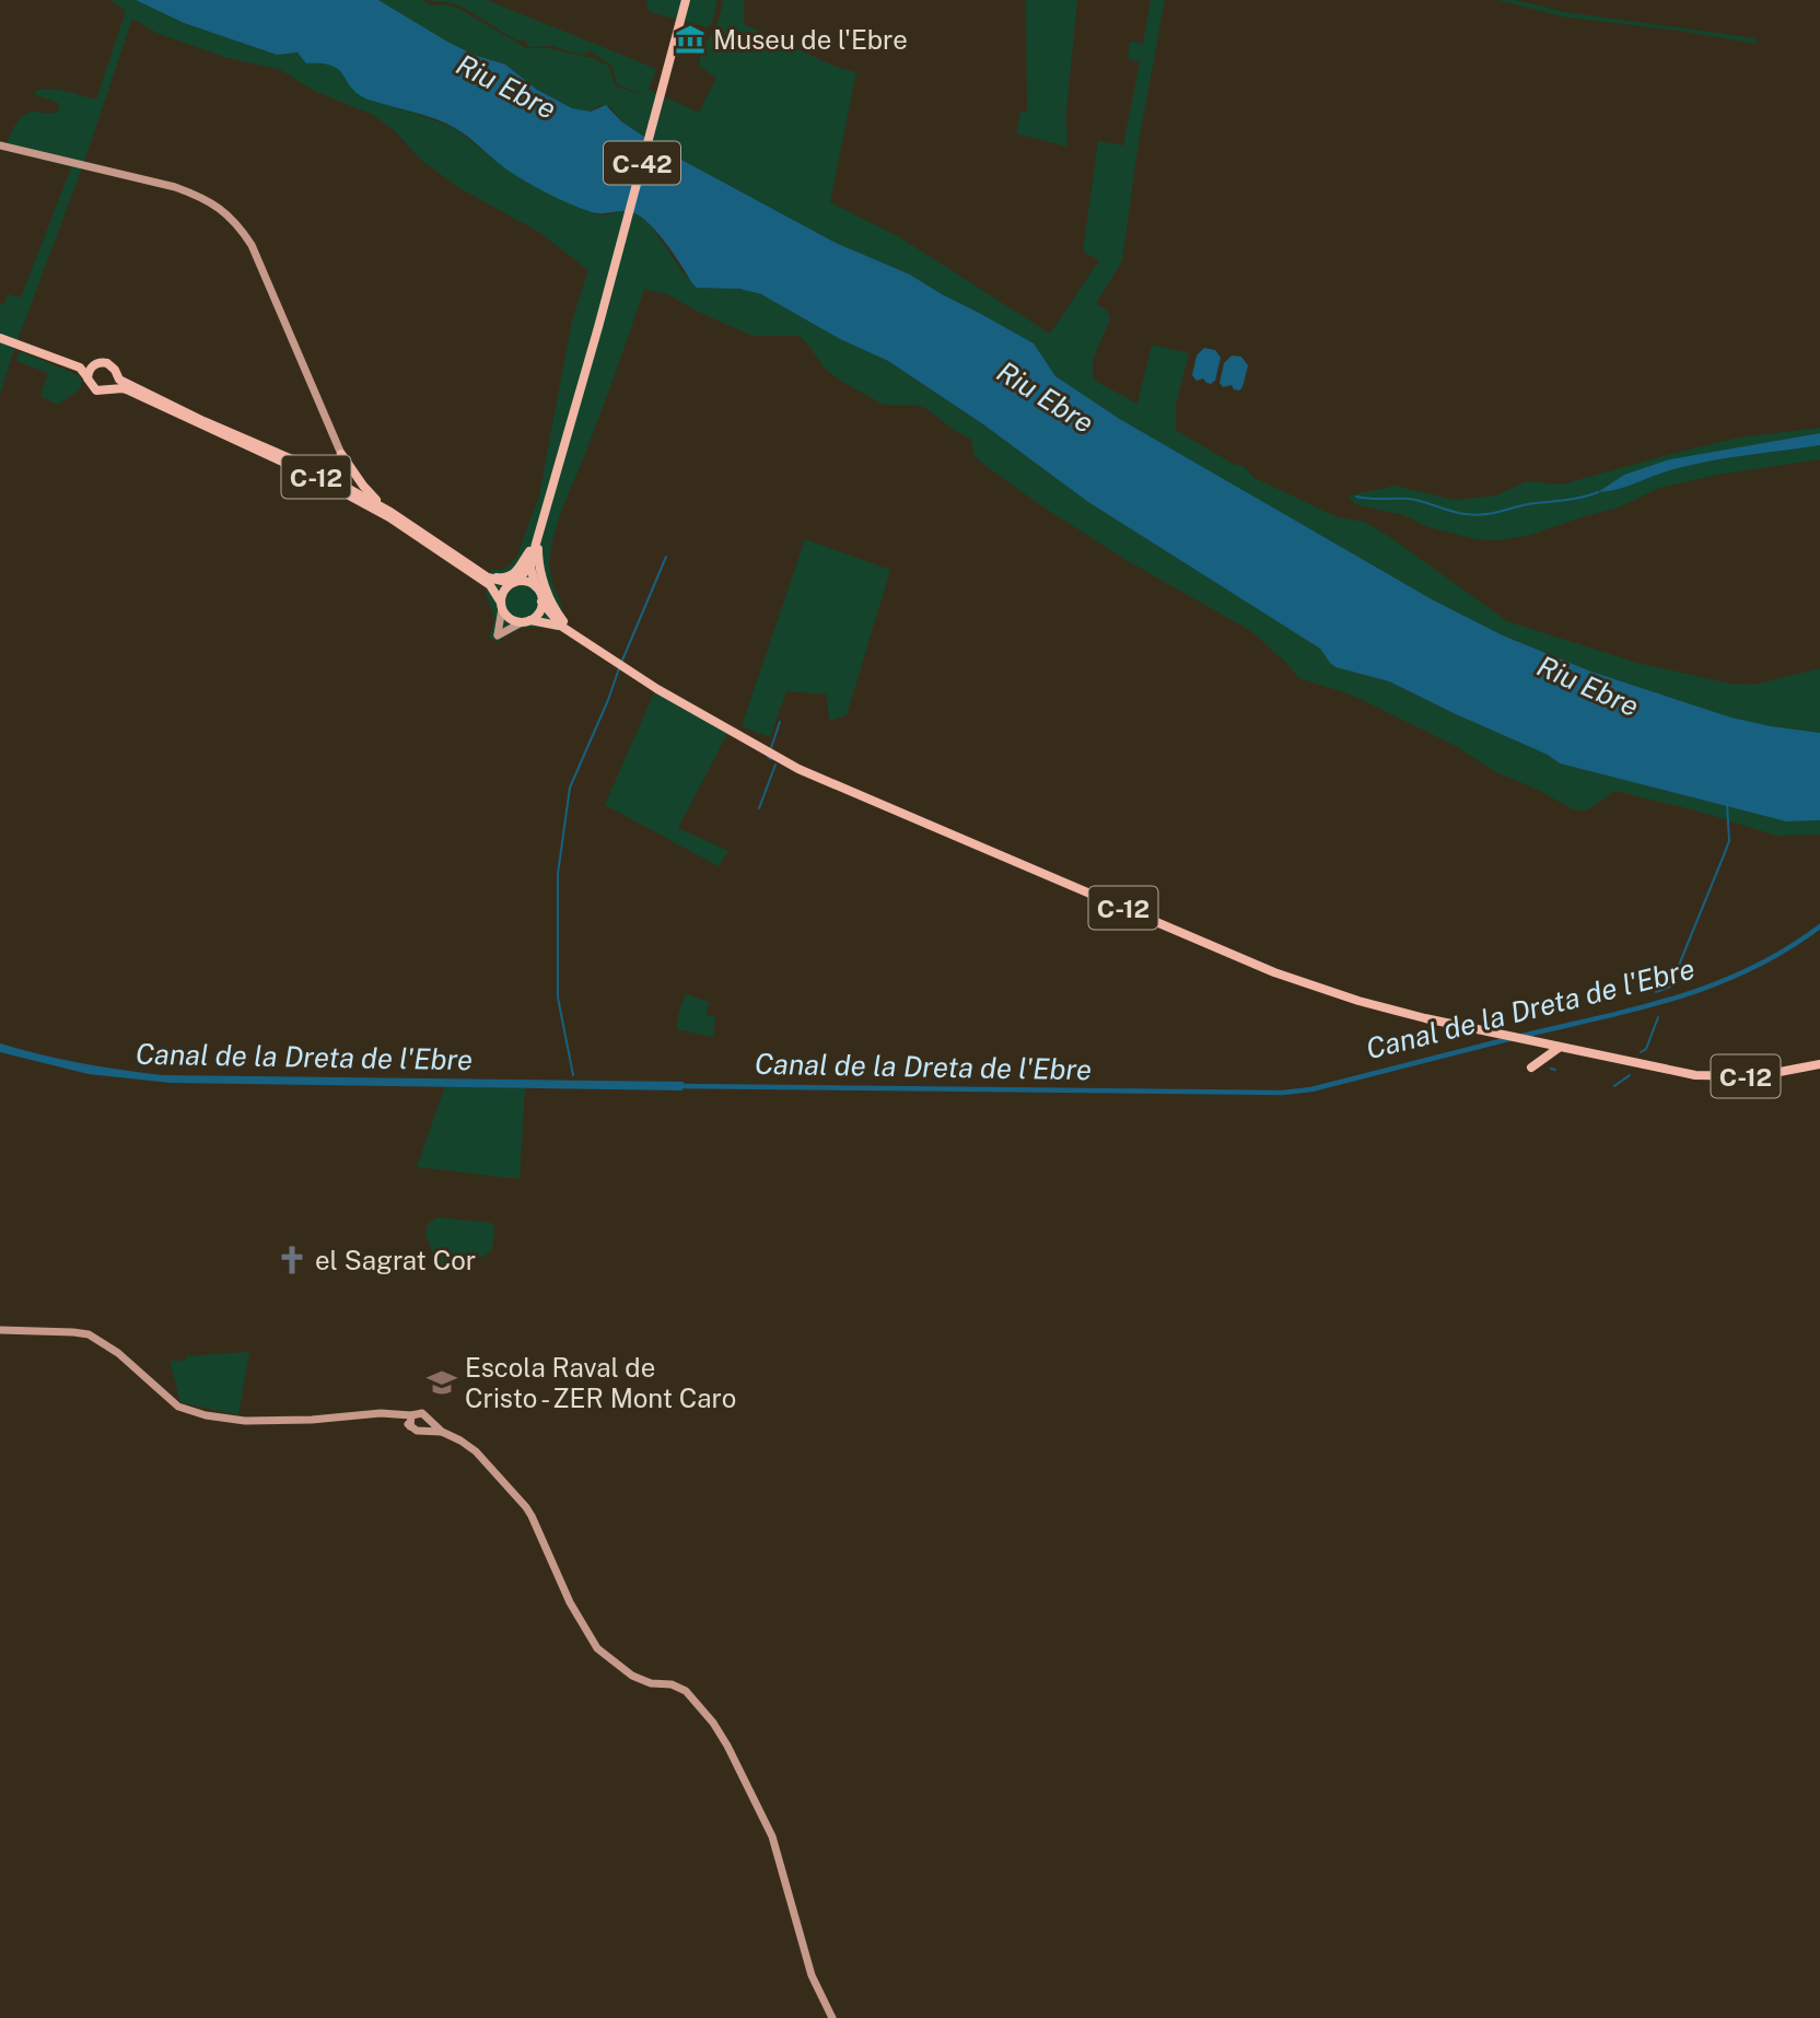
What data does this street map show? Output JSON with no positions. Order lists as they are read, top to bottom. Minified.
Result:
{"streets":{"main road":["C-42","C-12"]},"crossings":[["C-42","C-12"]],"water":["Riu Ebre","Canal de la Dreta de l'Ebre"],"places":{"museum":["Museu de l'Ebre"],"church":["el Sagrat Cor"],"school or university":["Escola Raval de Cristo - ZER Mont Caro"]}}
